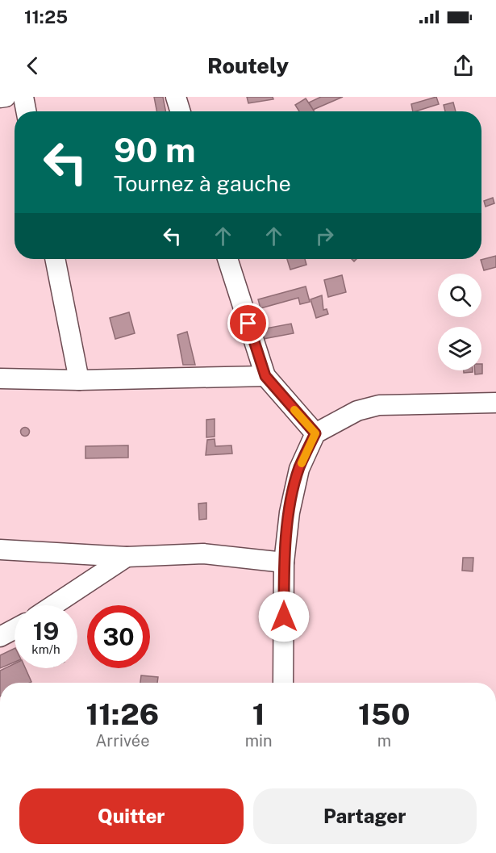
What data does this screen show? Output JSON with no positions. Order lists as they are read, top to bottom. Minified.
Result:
{"page":{"status":"11:25","header":"Routely","turn":["90 m","Tournez à gauche"],"speed":"19 km/h","limit":"30","eta":["11:26","Arrivée","1","min","150","m"],"buttons":["Quitter","Partager"]}}
